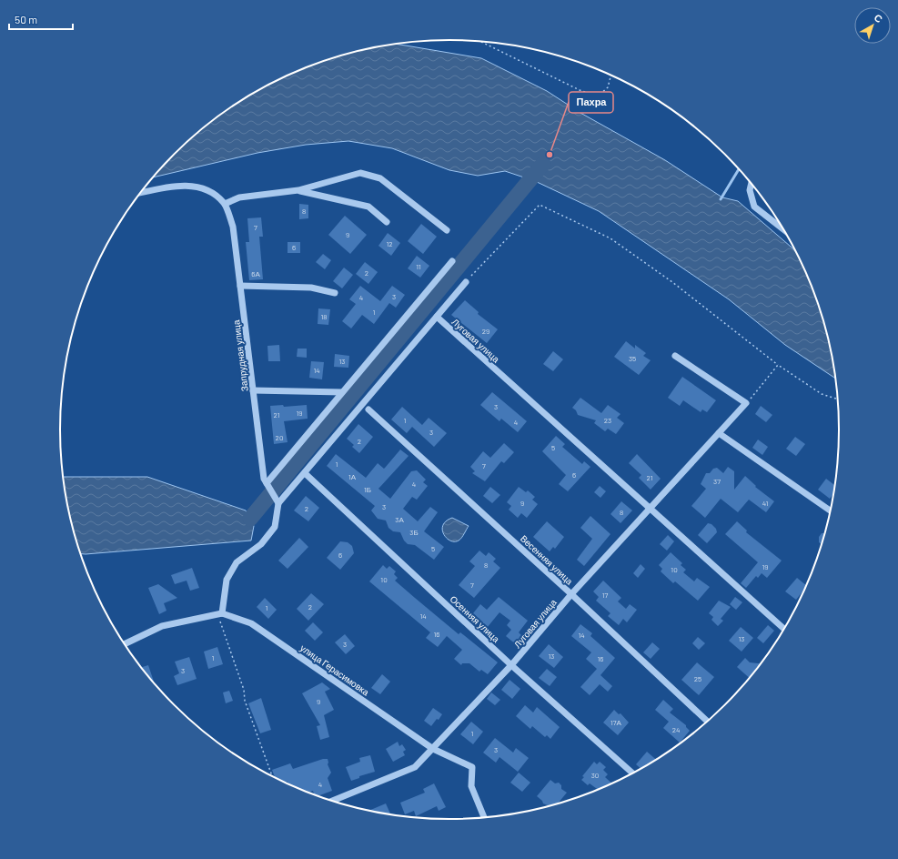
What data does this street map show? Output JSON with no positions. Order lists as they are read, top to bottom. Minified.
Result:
{"streets":{"street":["Луговая улица","Запрудная улица","Весенняя улица","Осенняя улица","улица Герасимовка"]},"crossings":[["Луговая улица","Весенняя улица"],["Луговая улица","Осенняя улица"],["Луговая улица","улица Герасимовка"]],"places":["Пахра"],"house_numbers":["8","7","9","12","6","11","2","6А","3","4","1","18","29","35","13","14","3","19","21","1","23","4","3","20","2","5","1","7","6","1А","21","37","4","1Б","9","41","3","2","8","3А","3Б","5","6","8","19","10","10","7","17","2","1","14","16","14","13","3","13","1","16","3","25","9","17А","24","1","3","30","4"],"scale_bar":"50 m","north":"top right"}
